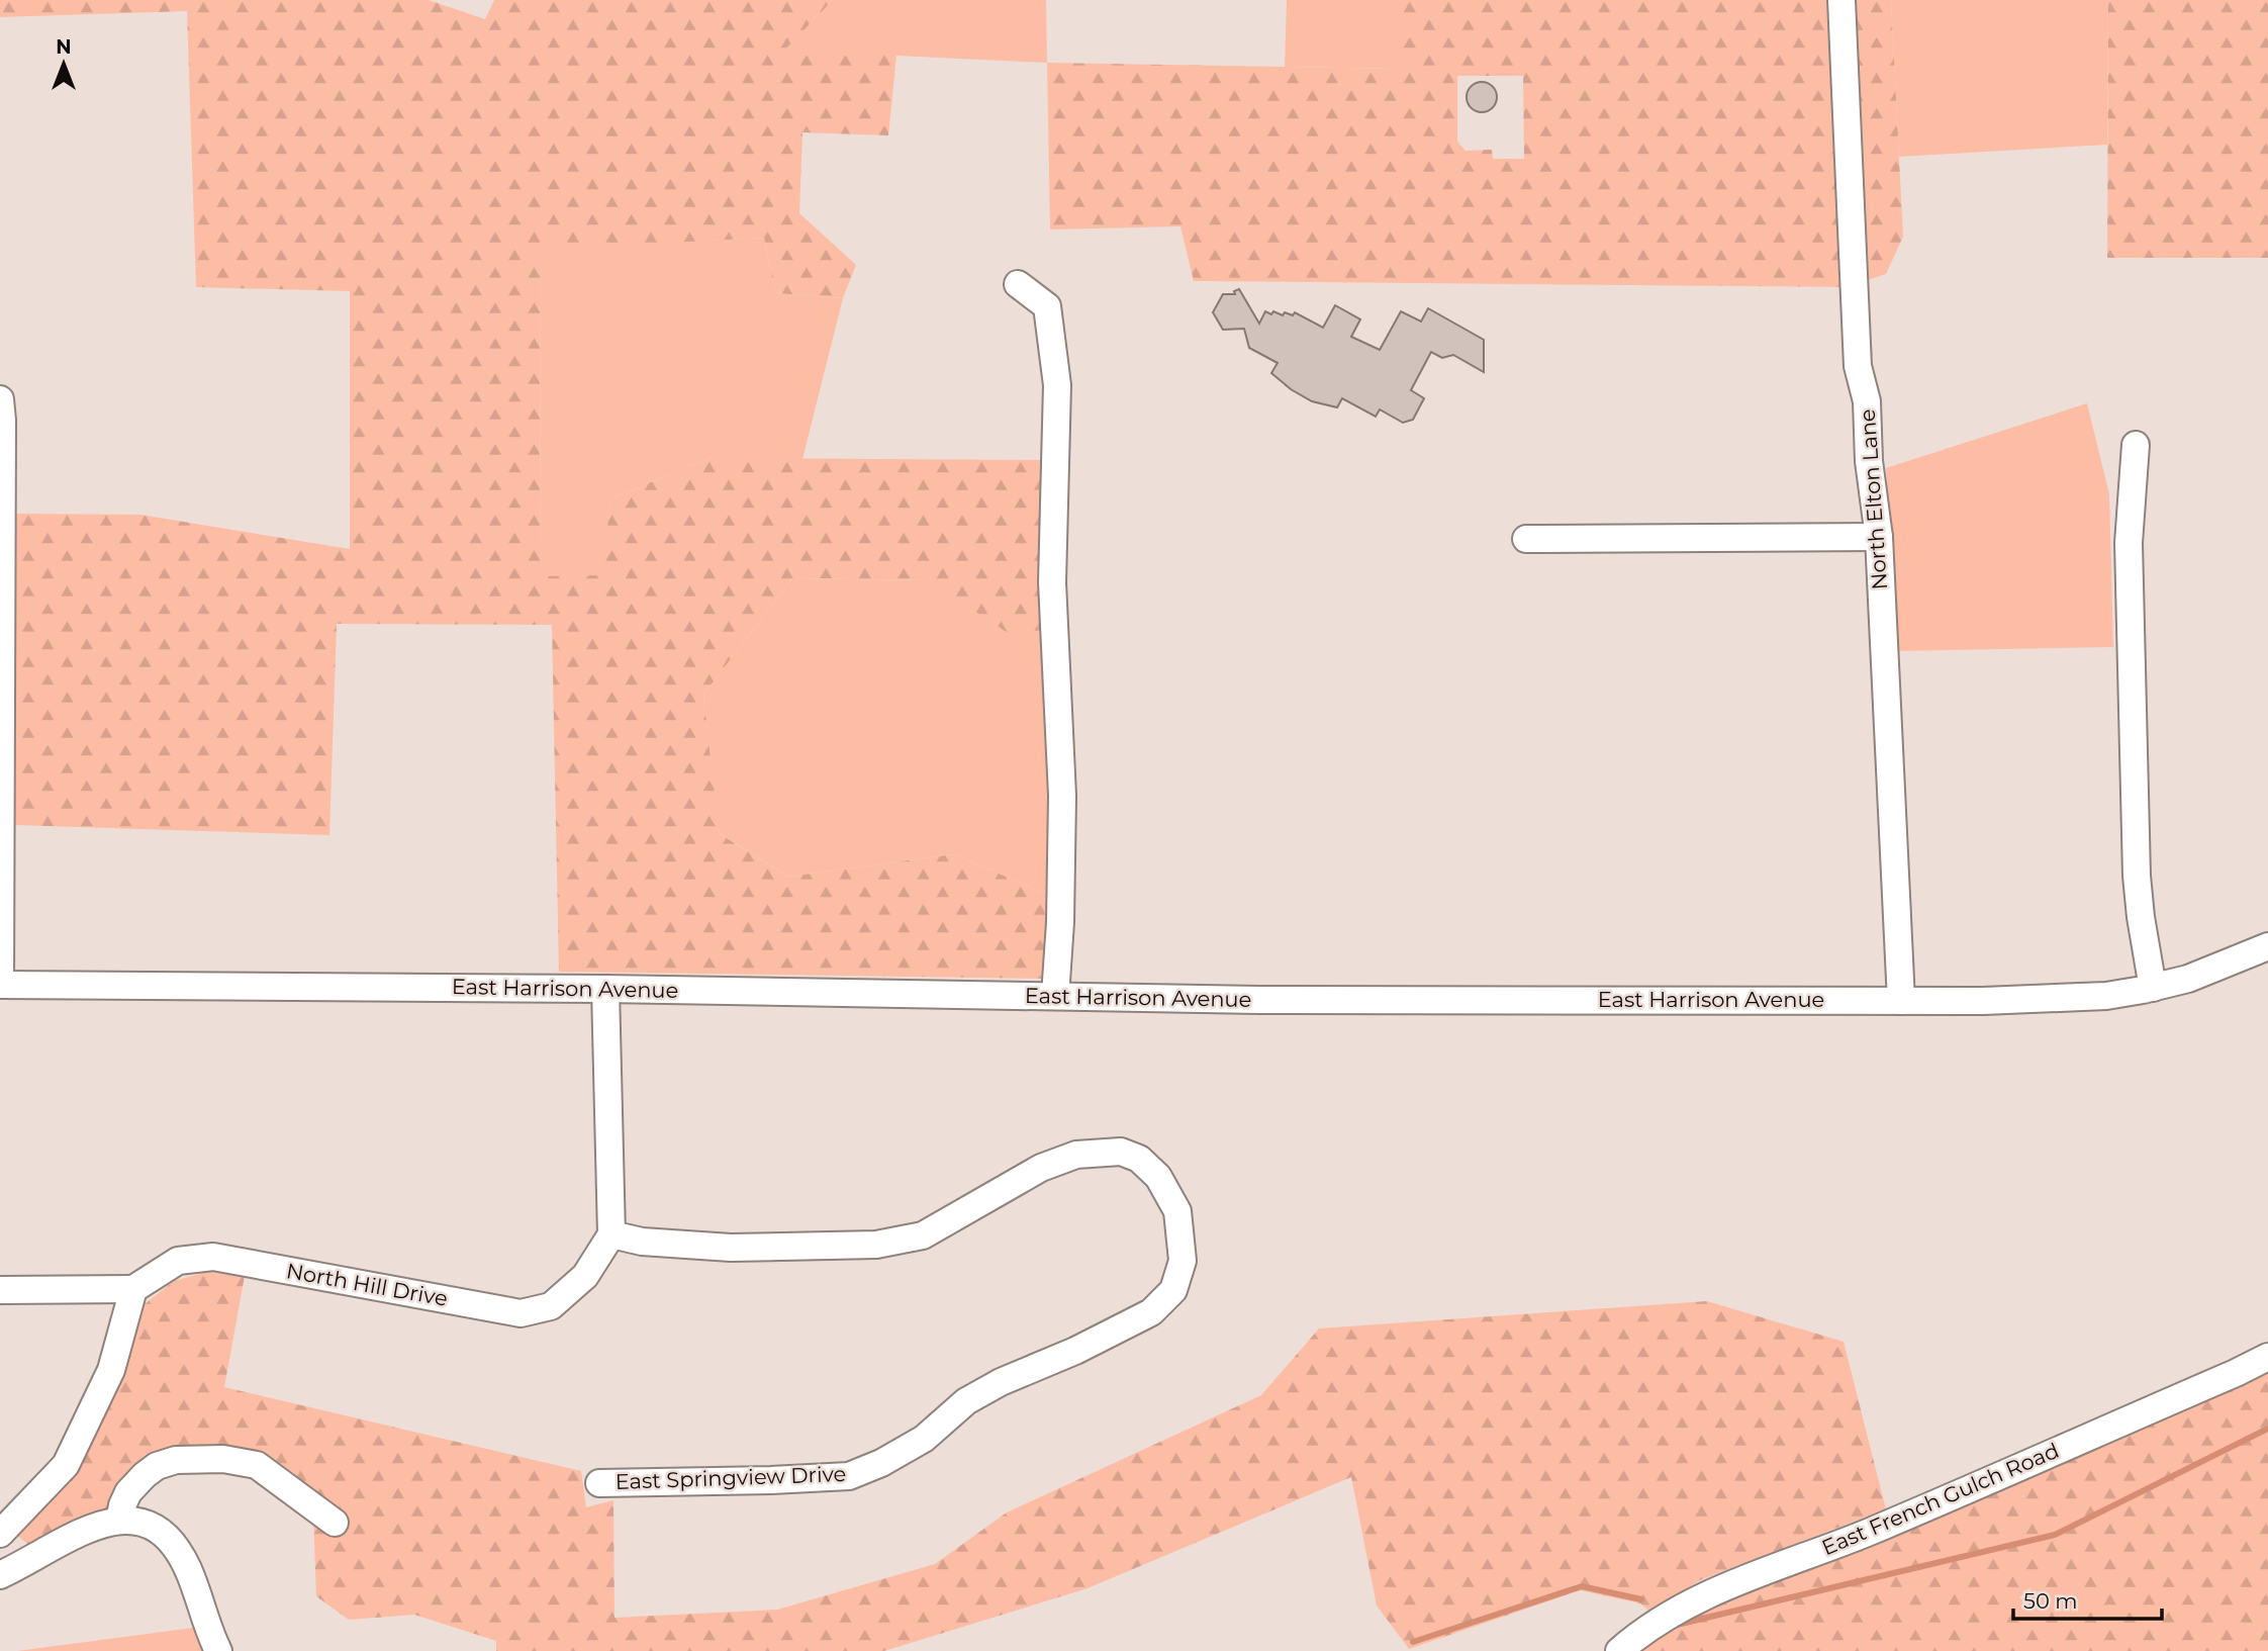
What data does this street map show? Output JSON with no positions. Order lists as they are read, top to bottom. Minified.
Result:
{"streets":{"street":["North Elton Lane","East Harrison Avenue","North Hill Drive","East Springview Drive","East French Gulch Road"]},"crossings":[["North Elton Lane","East Harrison Avenue"],["North Hill Drive","East Springview Drive"]],"scale_bar":"50 m","north":"top"}
